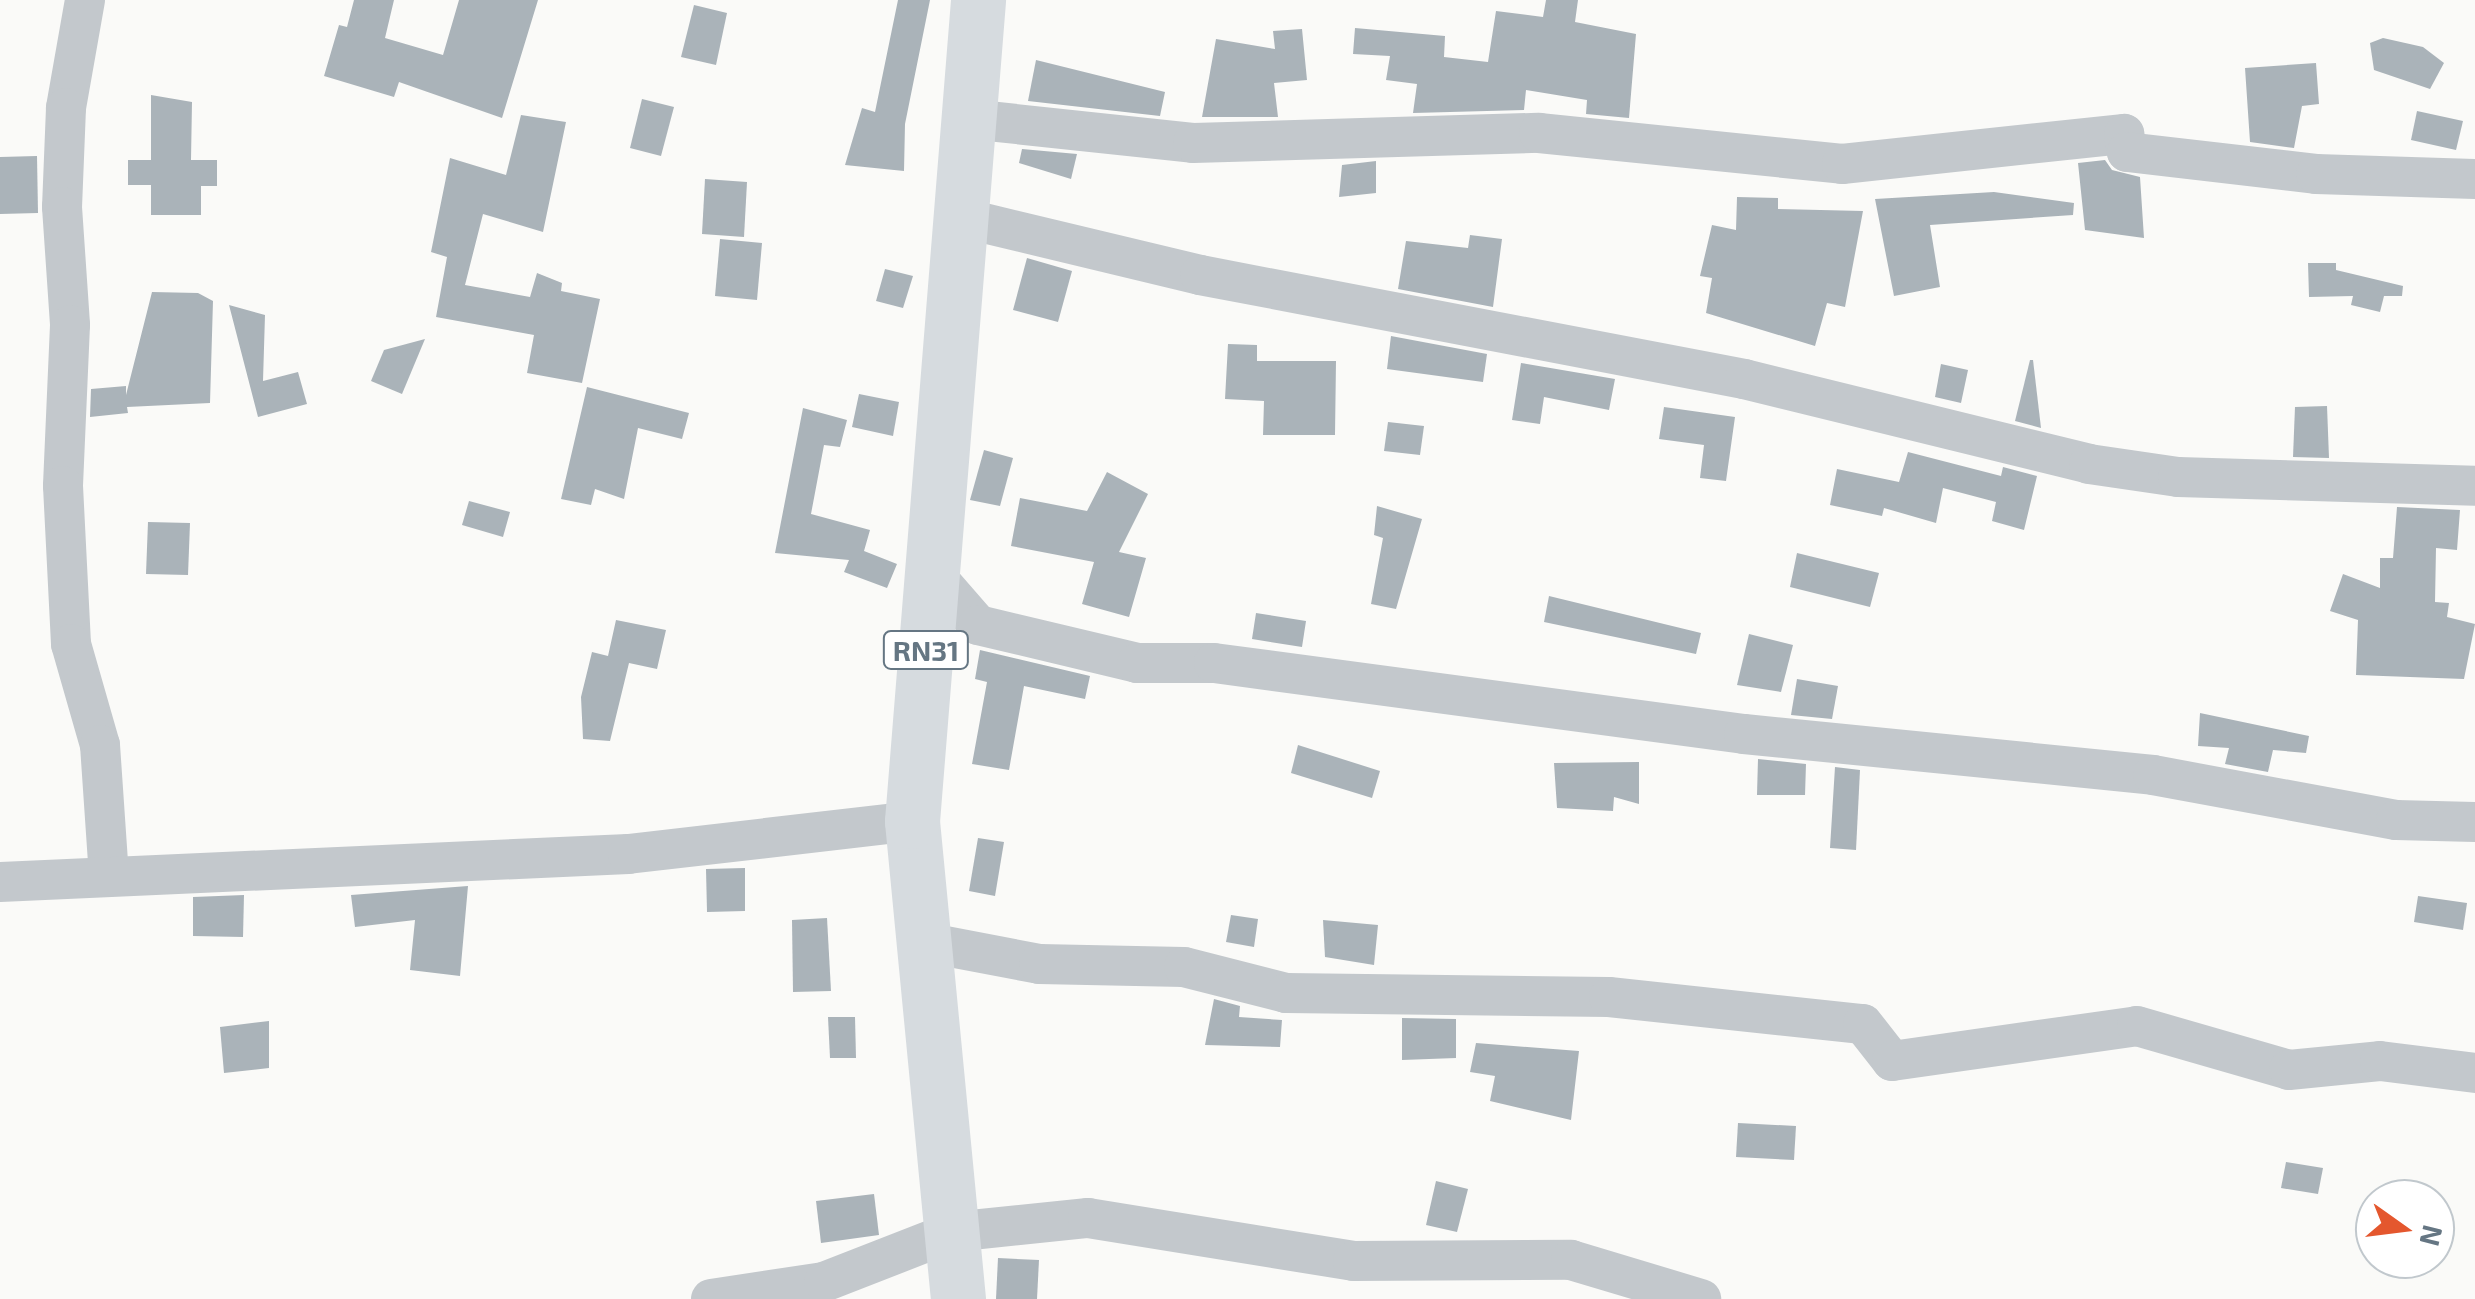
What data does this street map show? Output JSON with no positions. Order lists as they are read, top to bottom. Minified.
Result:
{"streets":{"main road":["RN31"]},"north":"right"}
